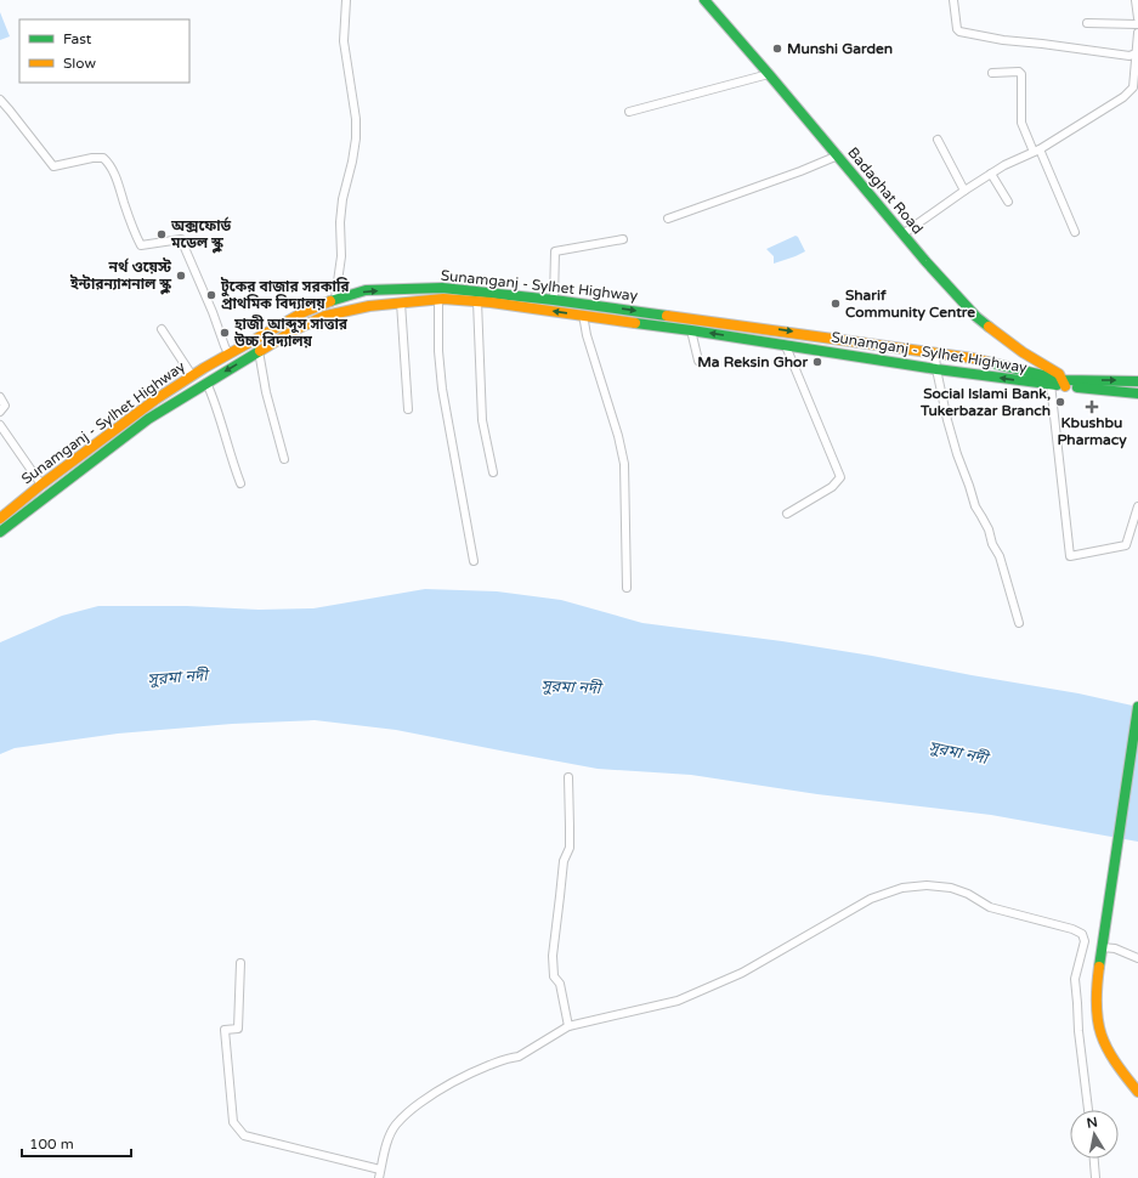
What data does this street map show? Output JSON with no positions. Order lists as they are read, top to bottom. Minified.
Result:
{"streets":{"main road":["Badaghat Road","Sunamganj - Sylhet Highway"]},"crossings":[["Badaghat Road","Sunamganj - Sylhet Highway"]],"water":["সুরমা নদী"],"places":{"other":["Munshi Garden","অক্সফোর্ড মডেল স্কুল","নর্থ ওয়েস্ট ইন্টারন্যাশনাল স্কুল","টুকের বাজার সরকারি প্রাথমিক বিদ্যালয়","Sharif Community Centre","হাজী আব্দুস সাত্তার উচ্চ বিদ্যালয়","Ma Reksin Ghor","Social Islami Bank, Tukerbazar Branch"],"health":["Kbushbu Pharmacy"]},"legend":["Fast","Slow"],"scale_bar":"100 m","north":"top"}
